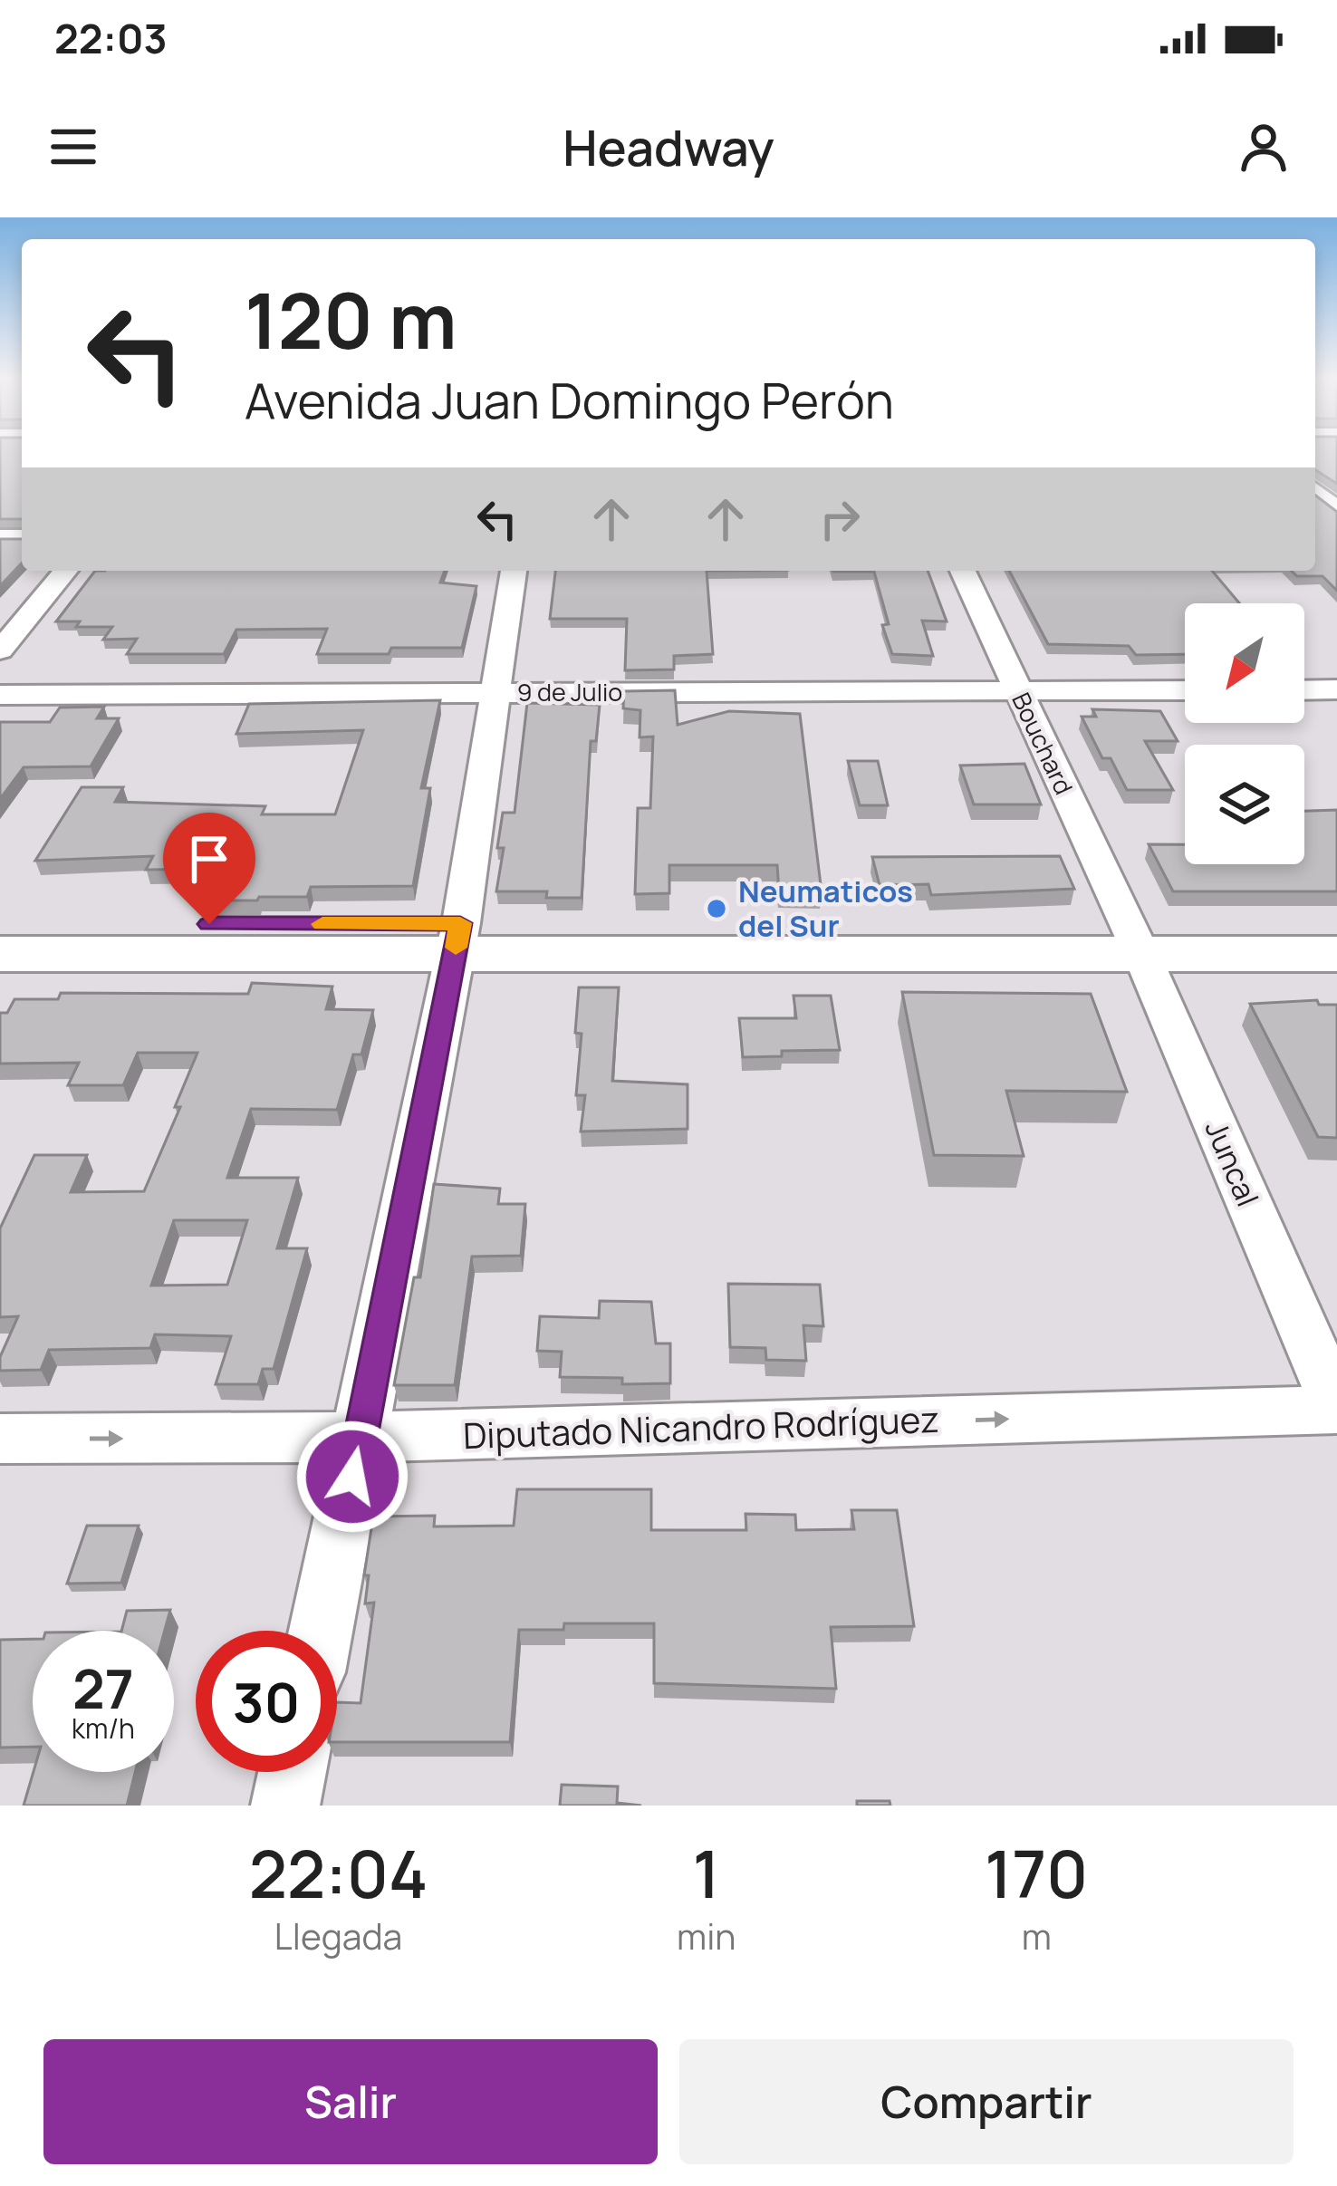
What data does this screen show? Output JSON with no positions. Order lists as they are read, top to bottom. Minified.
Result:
{"streets":{"street":["9 de Julio","Bouchard","Juncal","Diputado Nicandro Rodríguez"]},"crossings":[["9 de Julio","Bouchard"],["Bouchard","Juncal"],["Juncal","Diputado Nicandro Rodríguez"]],"one_way":["Diputado Nicandro Rodríguez"],"places":["Neumaticos del Sur"],"north":"bottom left","page":{"status":"22:03","header":"Headway","turn":["120 m","Avenida Juan Domingo Perón"],"speed":"27 km/h","limit":"30","eta":["22:04","Llegada","1","min","170","m"],"buttons":["Salir","Compartir"]}}
